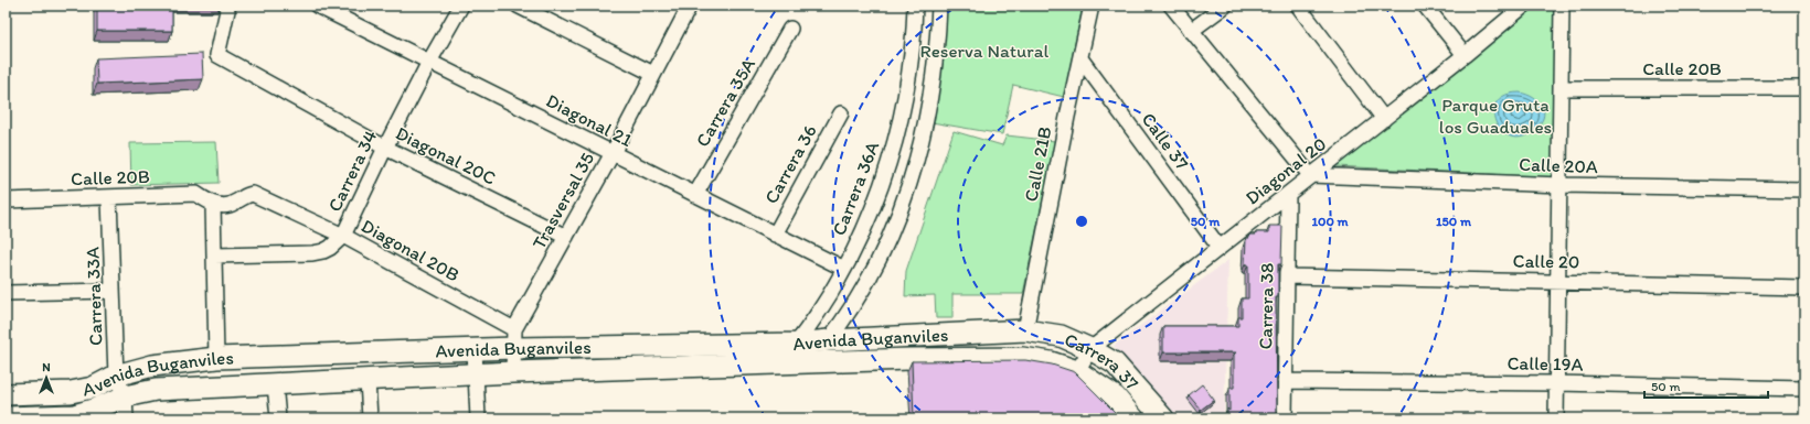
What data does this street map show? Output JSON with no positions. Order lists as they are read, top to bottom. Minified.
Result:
{"streets":{"main road":["Avenida Buganviles","Carrera 37"],"street":["Calle 20B","Carrera 35A","Diagonal 21","Calle 37","Diagonal 20C","Carrera 36","Calle 21B","Calle 20A","Carrera 34","Diagonal 20","Carrera 36A","Trasversal 35","Diagonal 20B","Calle 20","Carrera 33A","Carrera 38","Calle 19A"]},"crossings":[["Calle 20B","Diagonal 20B"],["Calle 20B","Carrera 33A"],["Carrera 35A","Diagonal 21"],["Diagonal 21","Carrera 36"],["Diagonal 21","Carrera 34"],["Diagonal 21","Carrera 36A"],["Diagonal 21","Trasversal 35"],["Calle 37","Calle 21B"],["Calle 37","Diagonal 20"],["Diagonal 20C","Carrera 34"],["Diagonal 20C","Trasversal 35"],["Calle 21B","Avenida Buganviles"],["Calle 21B","Carrera 37"],["Calle 20A","Diagonal 20"],["Carrera 34","Diagonal 20B"],["Diagonal 20","Carrera 38"],["Diagonal 20","Carrera 37"],["Carrera 36A","Avenida Buganviles"],["Trasversal 35","Diagonal 20B"],["Trasversal 35","Avenida Buganviles"],["Diagonal 20B","Avenida Buganviles"],["Calle 20","Carrera 38"],["Carrera 33A","Avenida Buganviles"],["Carrera 38","Calle 19A"],["Avenida Buganviles","Carrera 37"]],"parks":["Reserva Natural","Parque Gruta los Guaduales"],"scale_bar":"50 m","north":"top","rings":["50 m","100 m","150 m"]}
